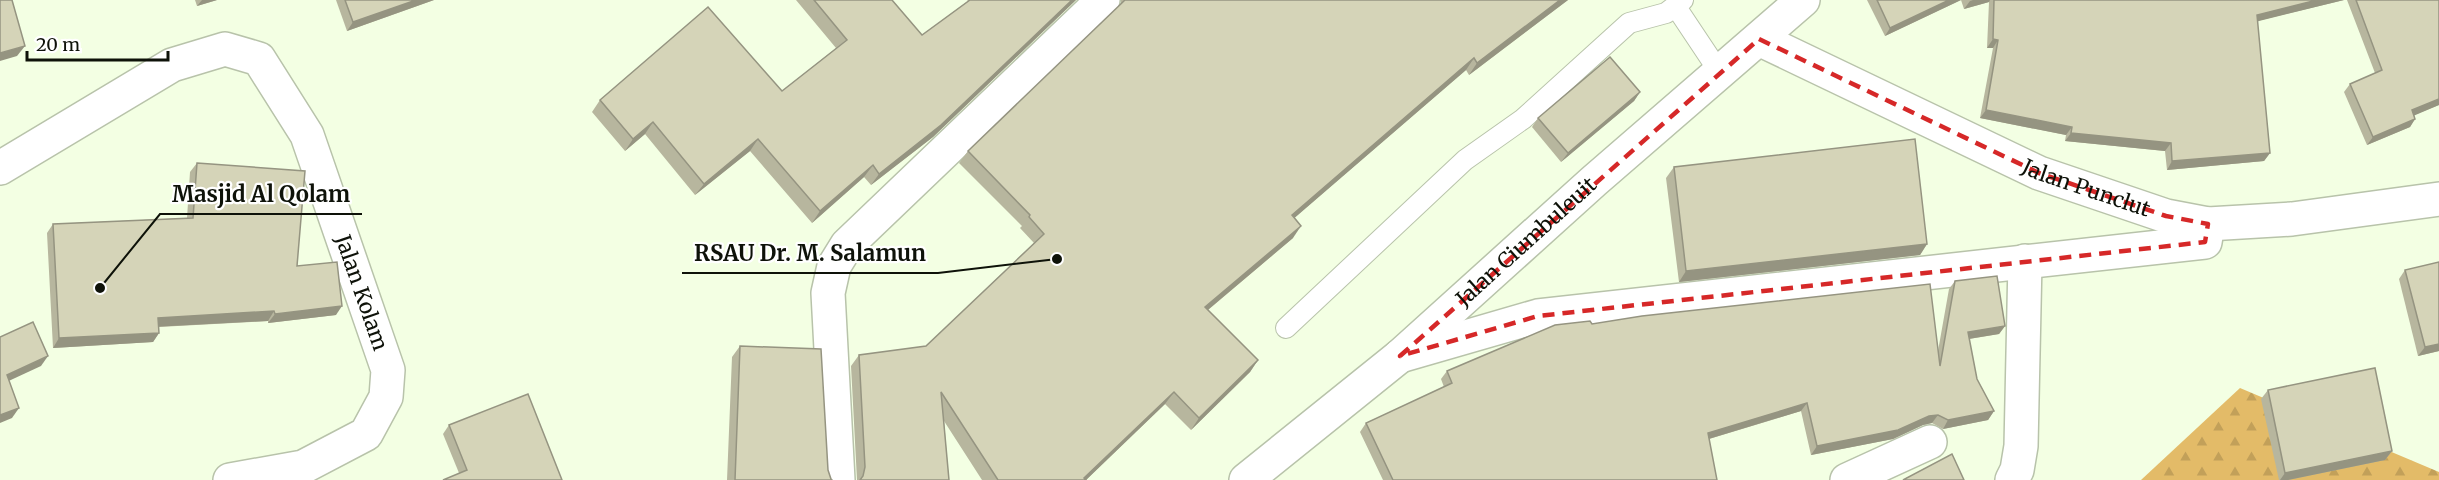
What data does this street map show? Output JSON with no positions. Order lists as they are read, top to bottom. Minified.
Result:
{"streets":{"street":["Jalan Punclut","Jalan Ciumbuleuit","Jalan Kolam"]},"crossings":[["Jalan Punclut","Jalan Ciumbuleuit"]],"places":["RSAU Dr. M. Salamun","Masjid Al Qolam"],"scale_bar":"20 m"}
